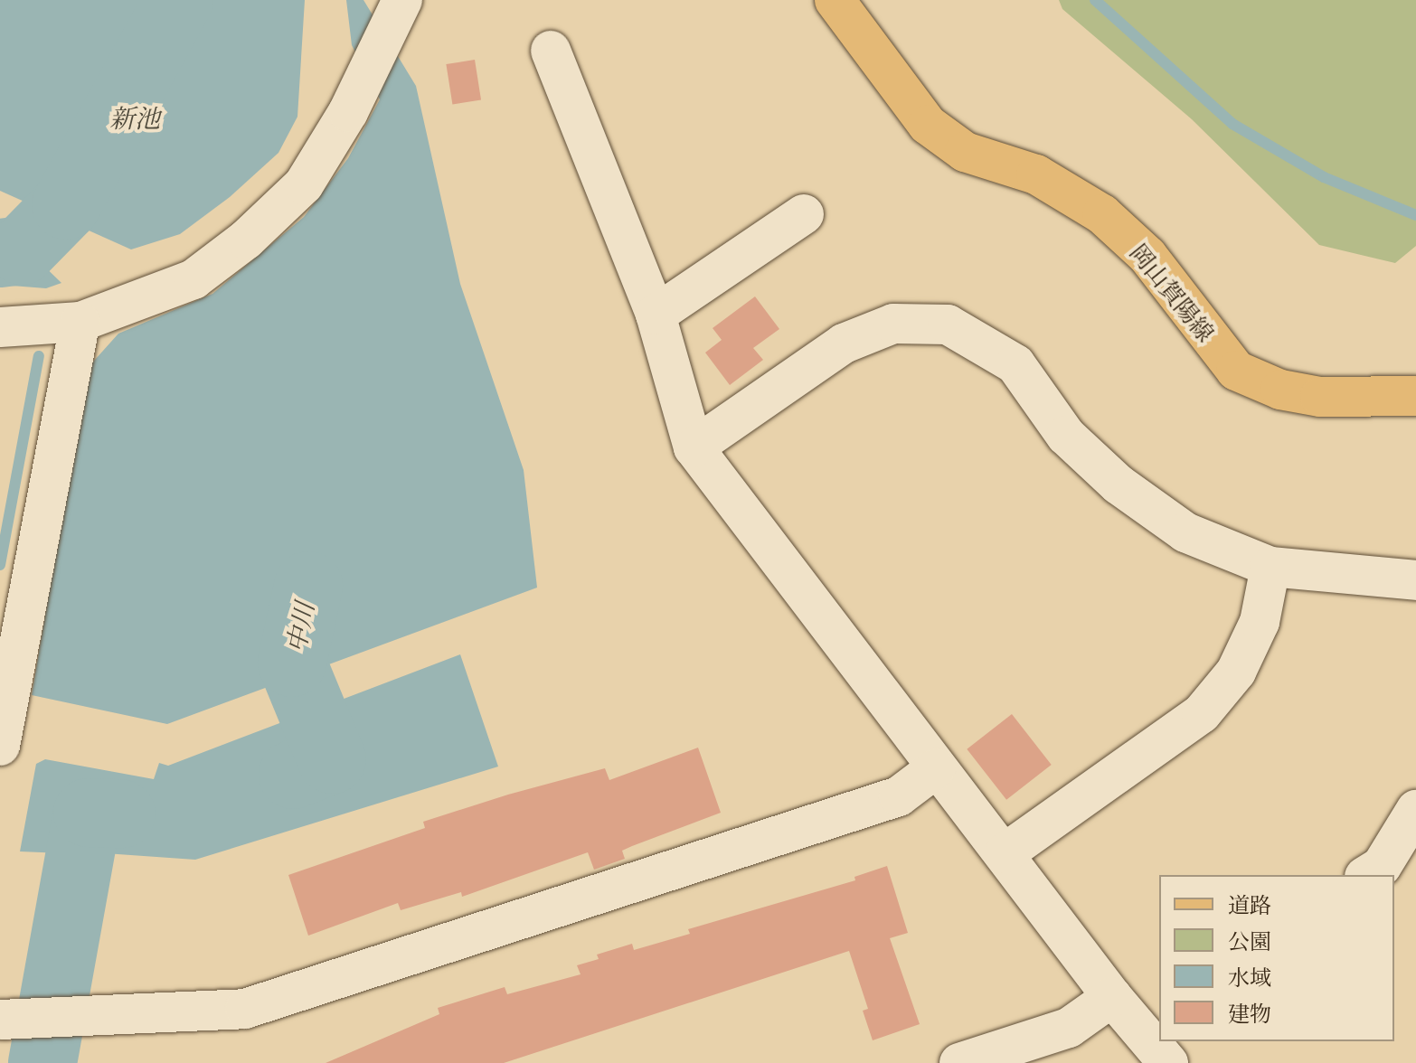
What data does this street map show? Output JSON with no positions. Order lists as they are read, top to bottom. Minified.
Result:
{"streets":{"main road":["岡山賀陽線"]},"water":["新池","中川"],"legend":["道路","公園","水域","建物"]}
